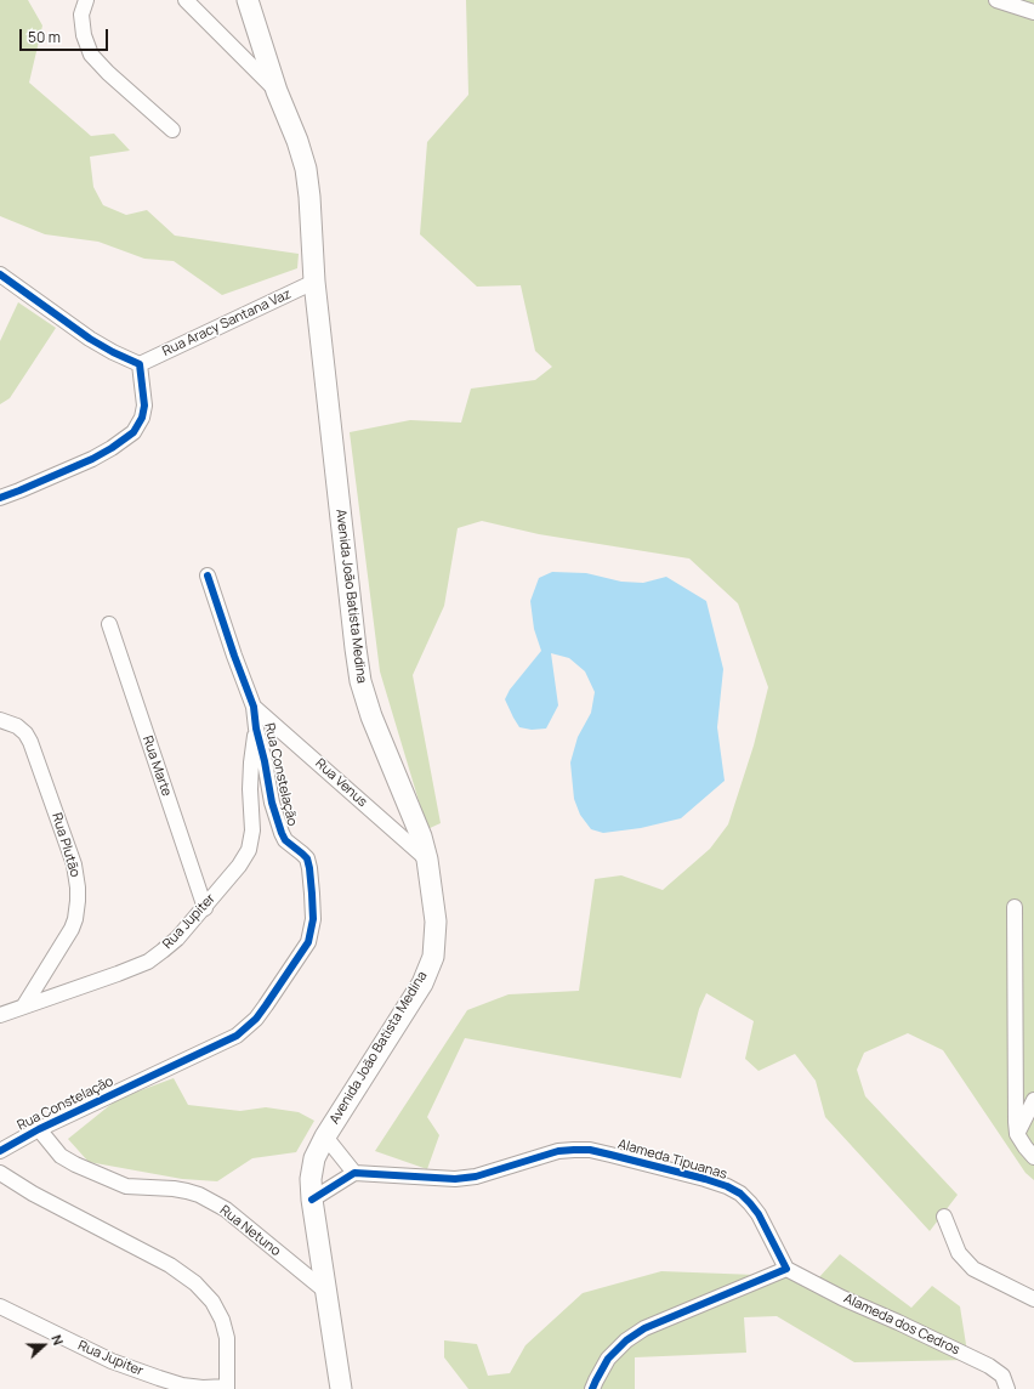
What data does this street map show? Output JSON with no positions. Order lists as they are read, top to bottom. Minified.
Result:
{"streets":{"main road":["Avenida João Batista Medina"],"street":["Rua Aracy Santana Vaz","Rua Marte","Rua Constelação","Rua Venus","Rua Plutão","Rua Jupiter","Alameda Tipuanas","Rua Netuno","Alameda dos Cedros"]},"crossings":[["Rua Aracy Santana Vaz","Avenida João Batista Medina"],["Avenida João Batista Medina","Rua Venus"],["Avenida João Batista Medina","Rua Netuno"],["Rua Marte","Rua Jupiter"],["Rua Constelação","Rua Venus"],["Rua Constelação","Rua Jupiter"],["Rua Constelação","Rua Netuno"],["Rua Plutão","Rua Jupiter"],["Alameda Tipuanas","Alameda dos Cedros"]],"scale_bar":"50 m","north":"right"}
